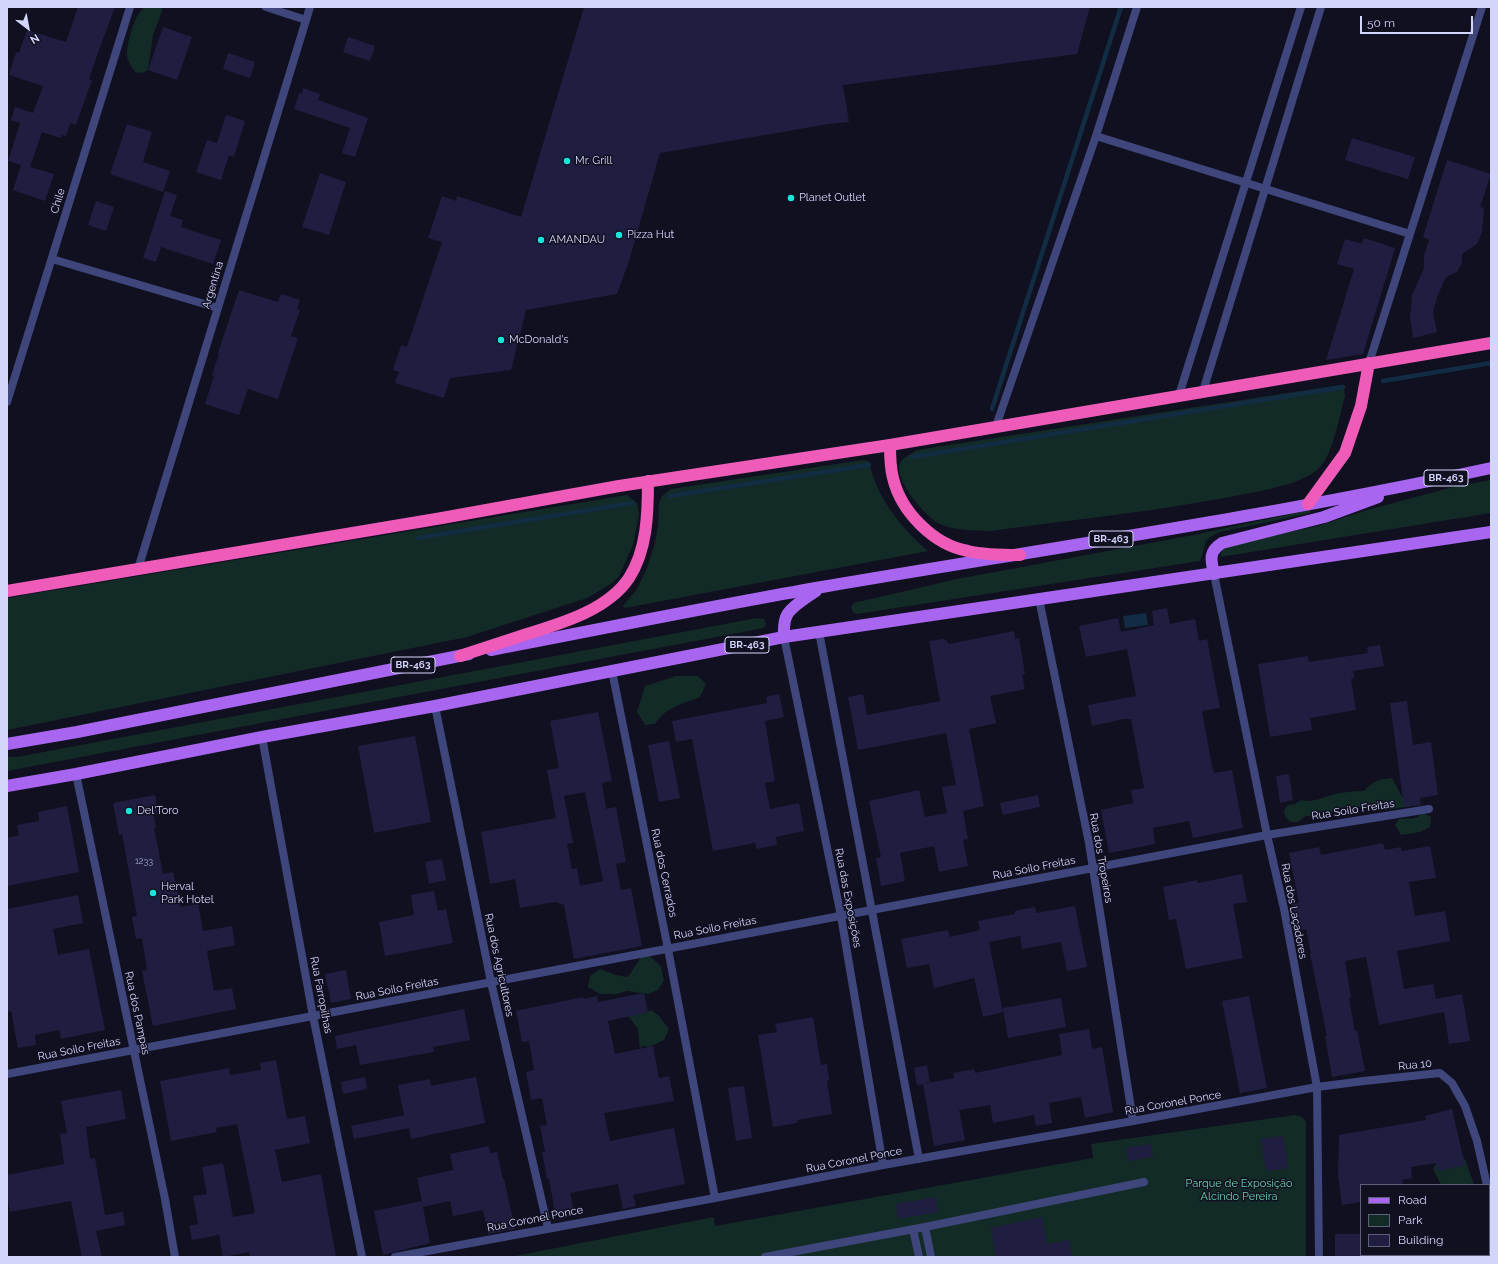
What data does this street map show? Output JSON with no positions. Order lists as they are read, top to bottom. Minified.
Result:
{"streets":{"main road":["BR-463"],"street":["Chile","Argentina","Rua Soilo Freitas","Rua dos Tropeiros","Rua dos Cerrados","Rua das Exposições","Rua dos Laçadores","Rua dos Agricultores","Rua Farropilhas","Rua dos Pampas","Rua 10","Rua Coronel Ponce"]},"crossings":[["BR-463","Rua dos Tropeiros"],["BR-463","Rua dos Cerrados"],["BR-463","Rua das Exposições"],["BR-463","Rua dos Laçadores"],["BR-463","Rua dos Agricultores"],["BR-463","Rua Farropilhas"],["BR-463","Rua dos Pampas"],["Rua Soilo Freitas","Rua dos Tropeiros"],["Rua Soilo Freitas","Rua dos Cerrados"],["Rua Soilo Freitas","Rua das Exposições"],["Rua Soilo Freitas","Rua dos Laçadores"],["Rua Soilo Freitas","Rua dos Agricultores"],["Rua Soilo Freitas","Rua Farropilhas"],["Rua Soilo Freitas","Rua dos Pampas"],["Rua dos Tropeiros","Rua Coronel Ponce"],["Rua dos Cerrados","Rua Coronel Ponce"],["Rua das Exposições","Rua Coronel Ponce"],["Rua dos Laçadores","Rua 10"],["Rua dos Laçadores","Rua Coronel Ponce"],["Rua dos Agricultores","Rua Coronel Ponce"],["Rua 10","Rua Coronel Ponce"]],"parks":["Parque de Exposição Alcindo Pereira"],"places":["Mr. Grill","Planet Outlet","Pizza Hut","AMANDAU","McDonald's","Del'Toro","Herval Park Hotel"],"house_numbers":["1233"],"legend":["Road","Park","Building"],"scale_bar":"50 m","north":"bottom right"}
